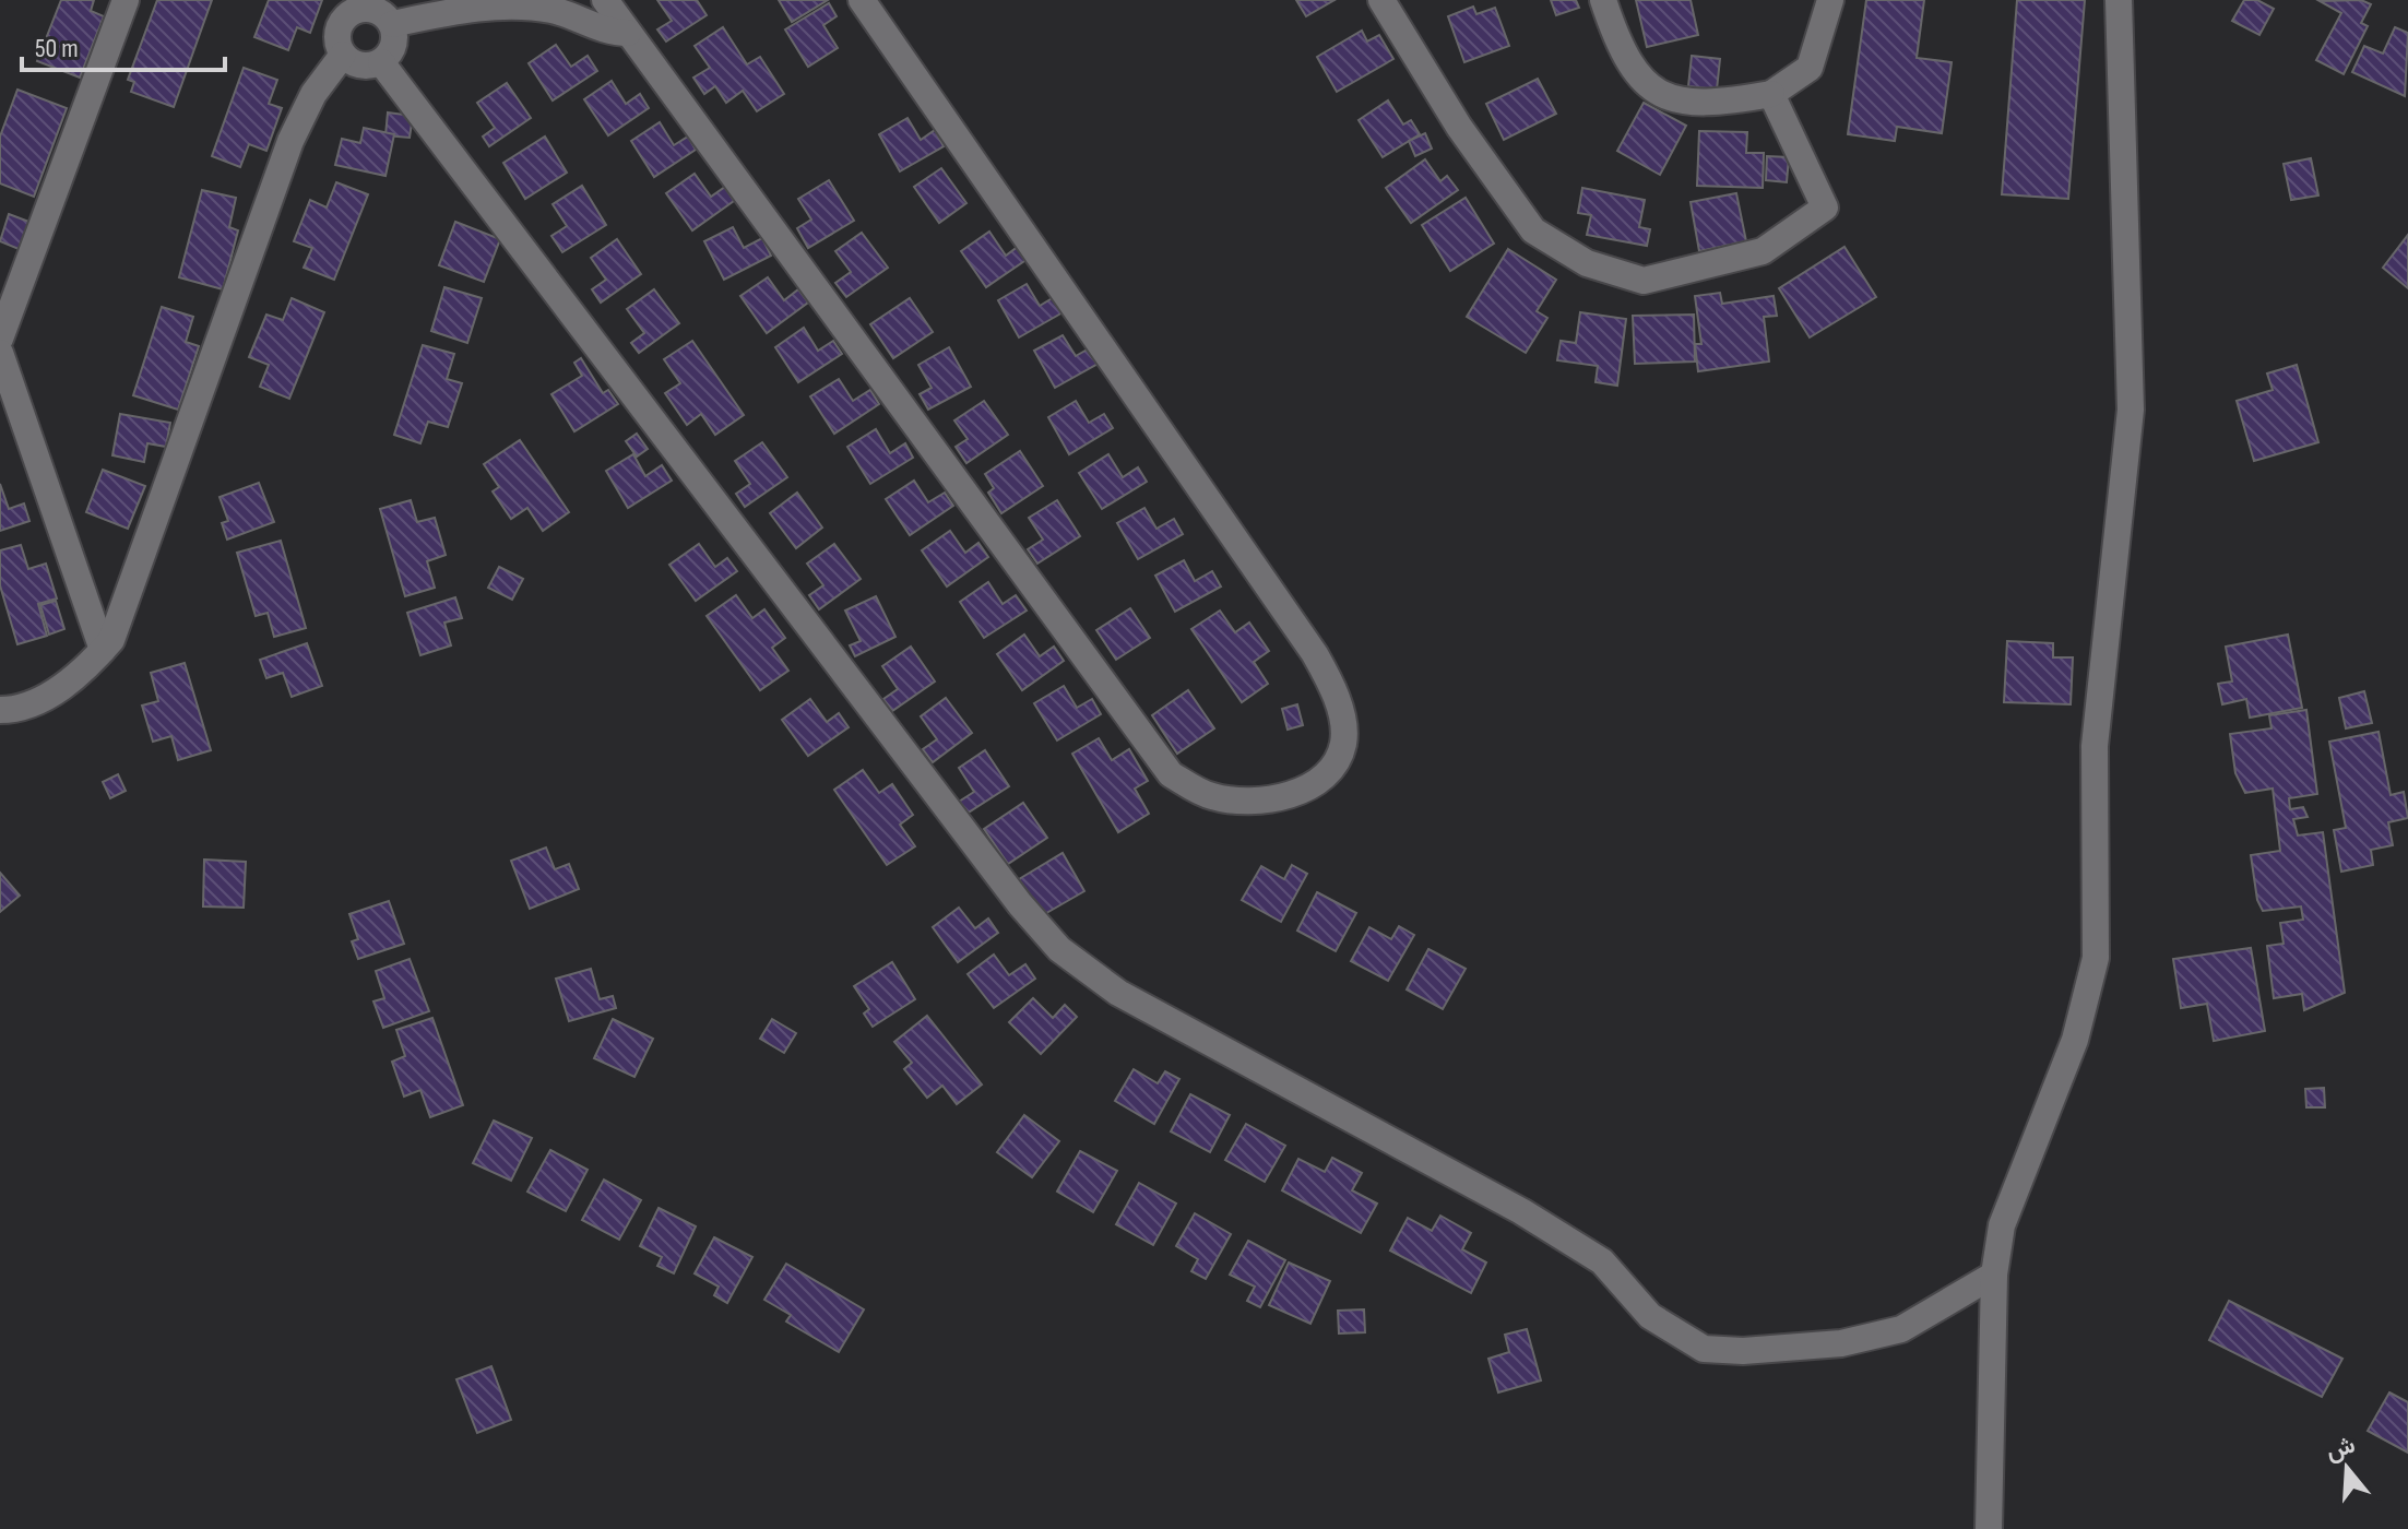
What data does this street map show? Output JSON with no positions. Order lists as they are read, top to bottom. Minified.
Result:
{"scale_bar":"50 m","north":"top"}
